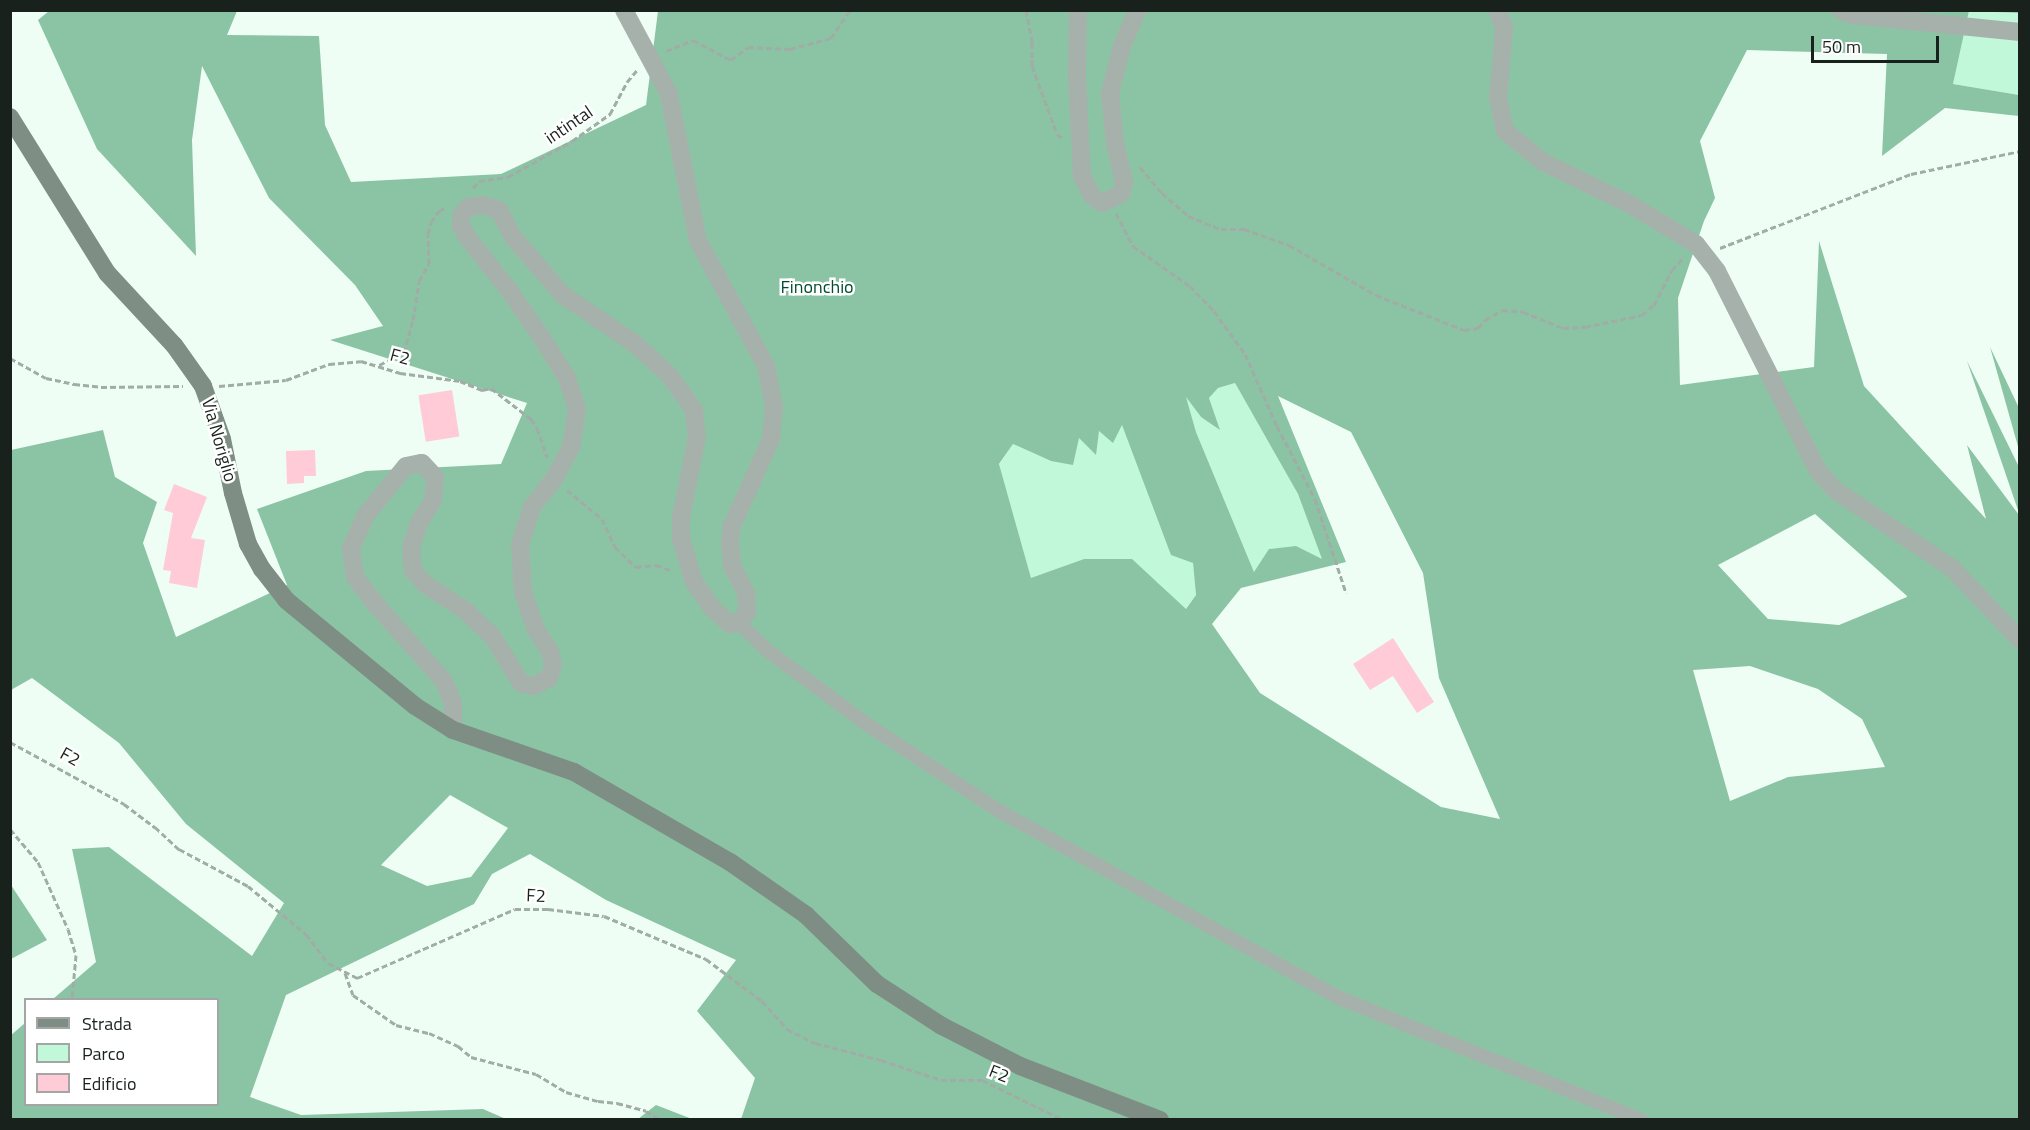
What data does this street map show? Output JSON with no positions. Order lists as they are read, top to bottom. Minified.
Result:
{"streets":{"main road":["Via Noriglio"],"path":["intintal","F2"]},"crossings":[["F2","Via Noriglio"]],"parks":["Finonchio"],"legend":["Strada","Parco","Edificio"],"scale_bar":"50 m"}
